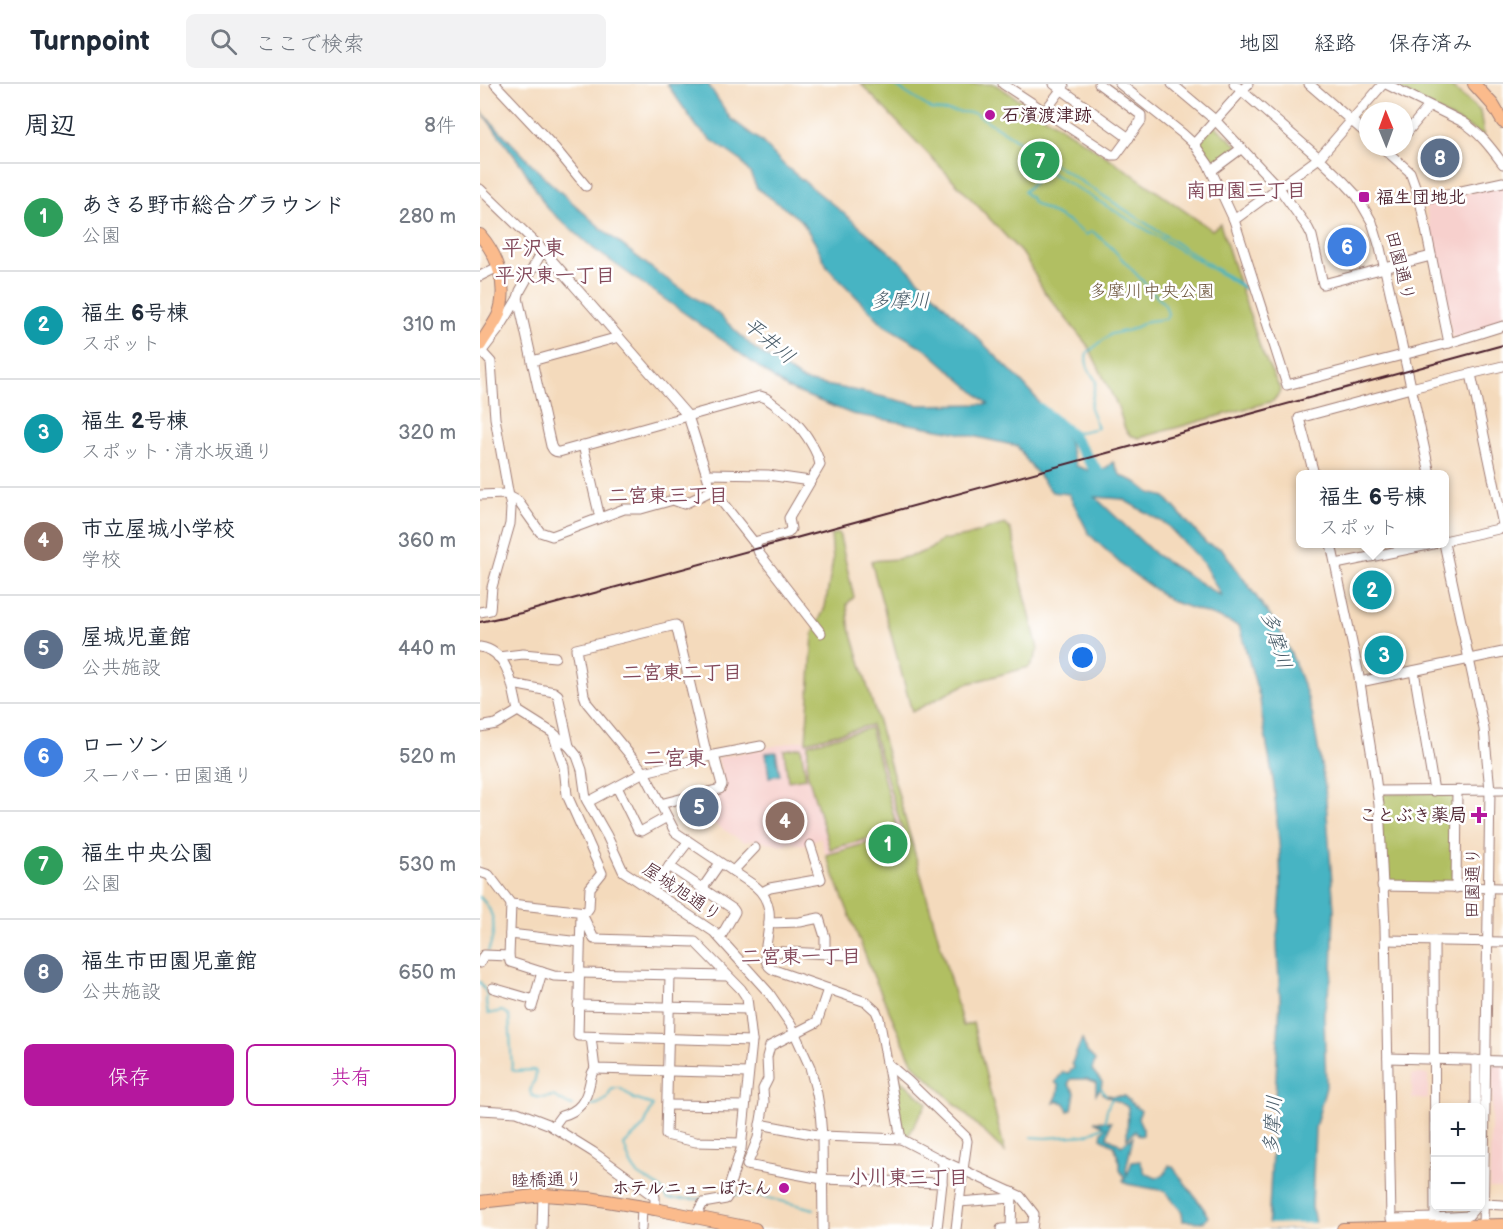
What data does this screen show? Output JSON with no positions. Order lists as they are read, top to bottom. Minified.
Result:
{"streets":{"main road":["睦橋通り"],"street":["田園通り","屋城旭通り"]},"districts":["南田園三丁目","平沢東","平沢東一丁目","二宮東三丁目","二宮東二丁目","二宮東","二宮東一丁目","小川東三丁目"],"water":["多摩川","平井川"],"parks":["多摩川中央公園"],"places":{"other":["石濱渡津跡","ホテルニューぼたん"],"transit":["福生団地北"],"health":["ことぶき薬局"]},"north":"top","page":{"header":"Turnpoint","search":"ここで検索","nav":["地図","経路","保存済み"],"heading":["周辺","8件"],"pins":["8","7","6","2","3","5","4","1"],"list":[{"mark":"1","name":"あきる野市総合グラウンド","note":"公園","value":"280 m"},{"mark":"2","name":"福生 6号棟","note":"スポット","value":"310 m"},{"mark":"3","name":"福生 2号棟","note":"スポット · 清水坂通り","value":"320 m"},{"mark":"4","name":"市立屋城小学校","note":"学校","value":"360 m"},{"mark":"5","name":"屋城児童館","note":"公共施設","value":"440 m"},{"mark":"6","name":"ローソン","note":"スーパー · 田園通り","value":"520 m"},{"mark":"7","name":"福生中央公園","note":"公園","value":"530 m"},{"mark":"8","name":"福生市田園児童館","note":"公共施設","value":"650 m"}],"popup":["福生 6号棟","スポット"],"buttons":["保存","共有"],"map_buttons":["+","−"]}}
